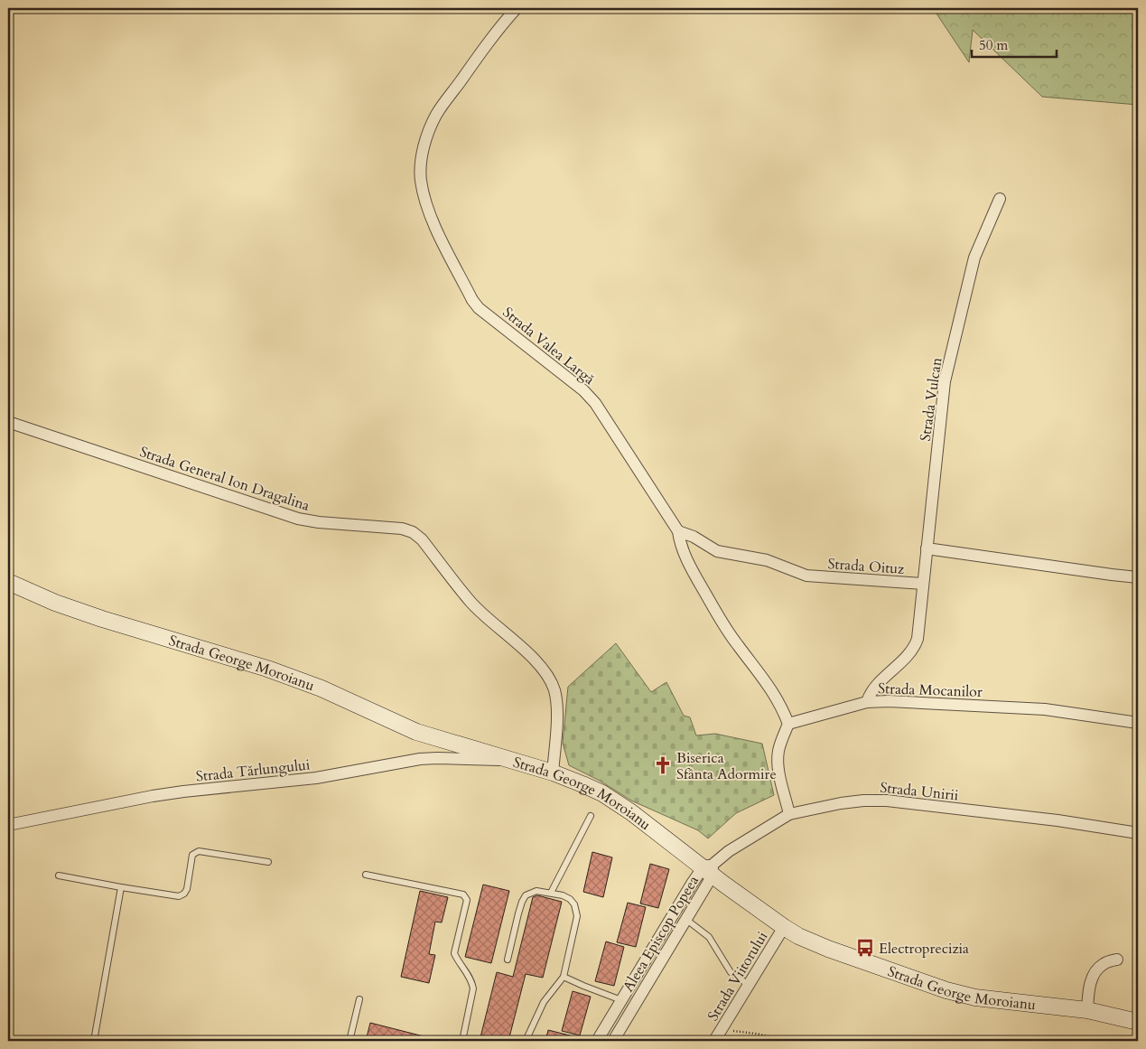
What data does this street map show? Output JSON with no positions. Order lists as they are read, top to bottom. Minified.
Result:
{"streets":{"main road":["Strada George Moroianu"],"street":["Strada Valea Largă","Strada Vulcan","Strada General Ion Dragalina","Strada Oituz","Strada Mocanilor","Strada Tărlungului","Strada Unirii","Aleea Episcop Popeea","Strada Viitorului"]},"crossings":[["Strada Valea Largă","Strada Oituz"],["Strada Valea Largă","Strada Mocanilor"],["Strada Vulcan","Strada Oituz"],["Strada General Ion Dragalina","Strada George Moroianu"],["Strada Oituz","Strada Mocanilor"],["Strada George Moroianu","Strada Tărlungului"],["Strada George Moroianu","Strada Unirii"],["Strada George Moroianu","Aleea Episcop Popeea"],["Strada George Moroianu","Strada Viitorului"],["Strada Unirii","Aleea Episcop Popeea"]],"places":{"church":["Biserica Sfânta Adormire"],"bus stop":["Electroprecizia"]},"scale_bar":"50 m"}
